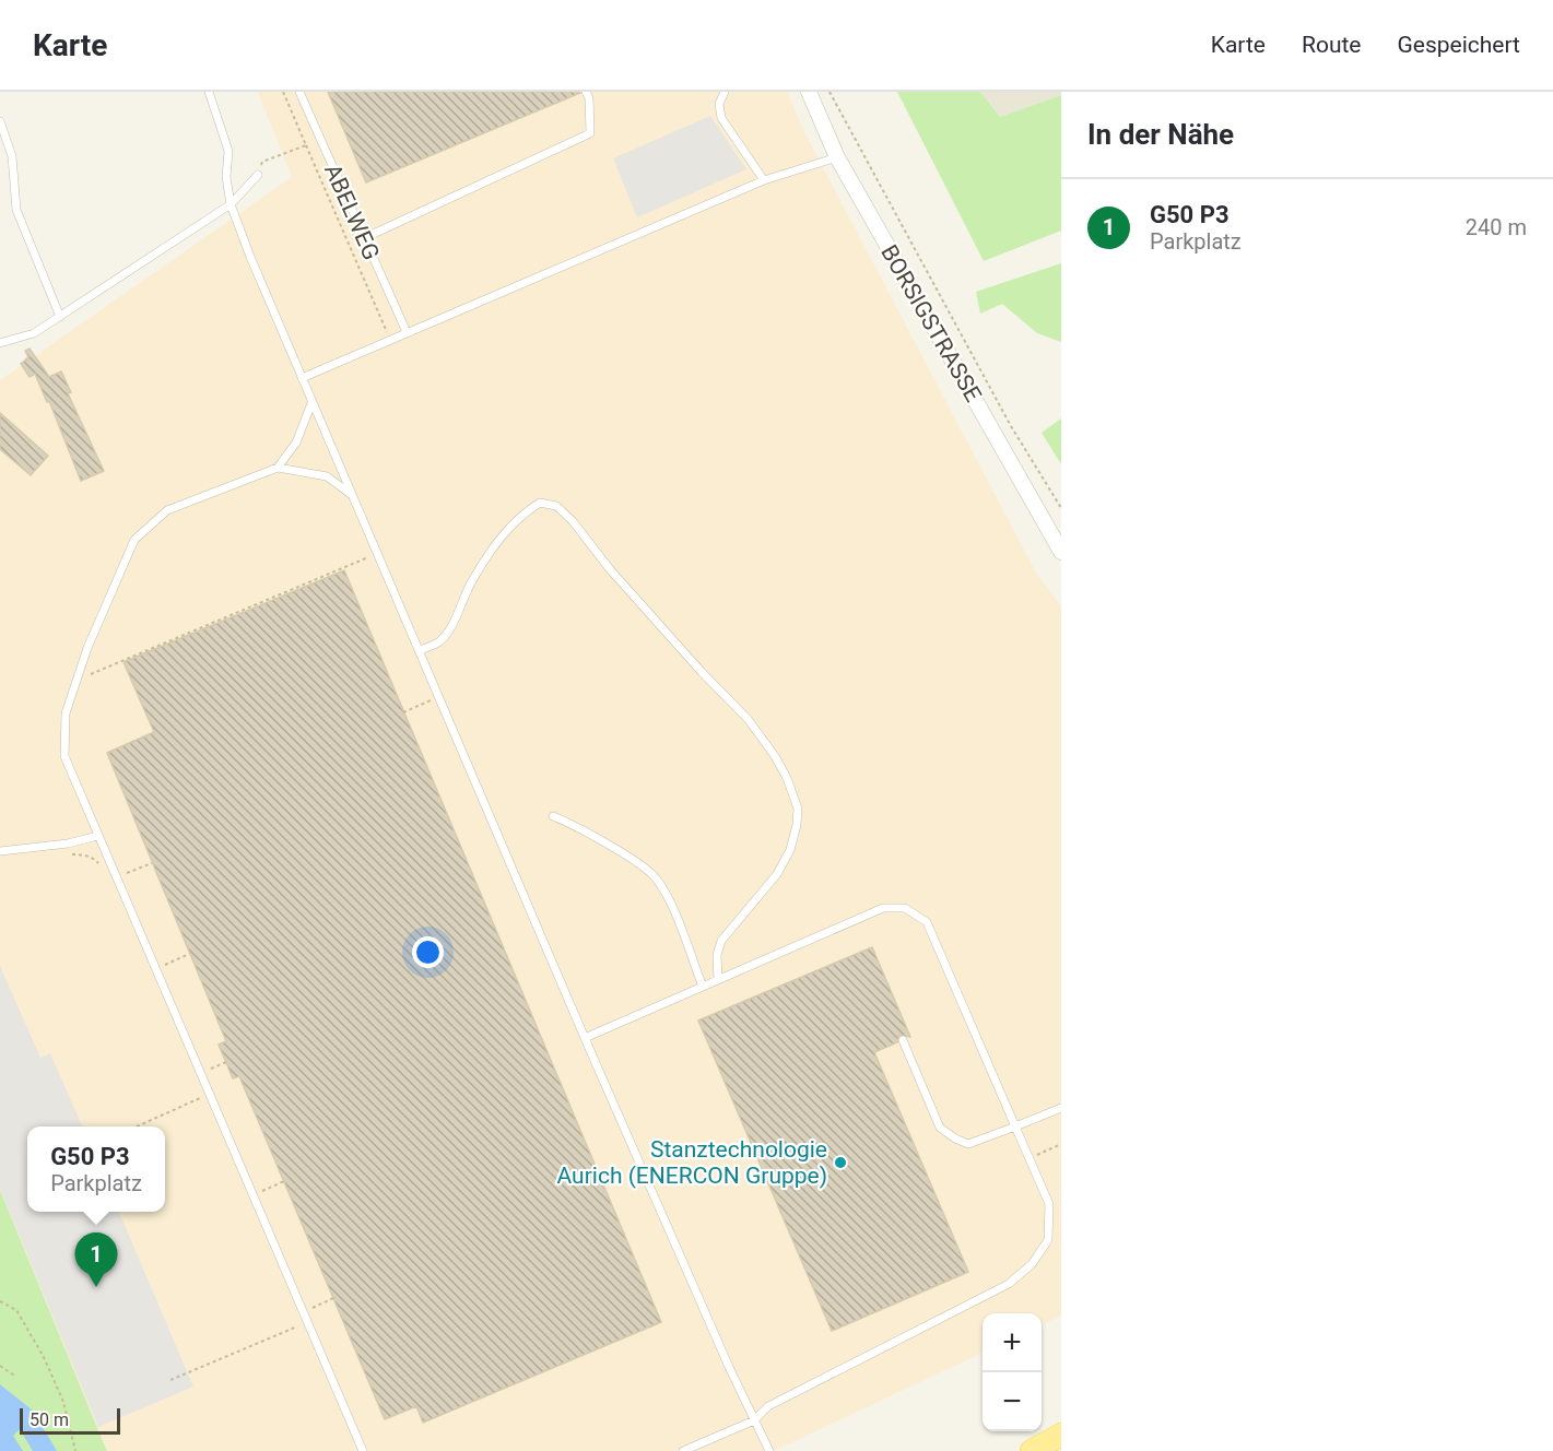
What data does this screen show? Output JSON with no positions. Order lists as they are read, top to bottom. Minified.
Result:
{"streets":{"street":["BORSIGSTRASSE"],"lane":["ABELWEG"]},"places":["Stanztechnologie Aurich (ENERCON Gruppe)"],"scale_bar":"50 m","page":{"header":"Karte","nav":["Karte","Route","Gespeichert"],"heading":"In der Nähe","list":[{"mark":"1","name":"G50 P3","note":"Parkplatz","value":"240 m"}],"popup":["G50 P3","Parkplatz"],"pins":"1","map_buttons":["+","−"],"scale":"50 m"}}
